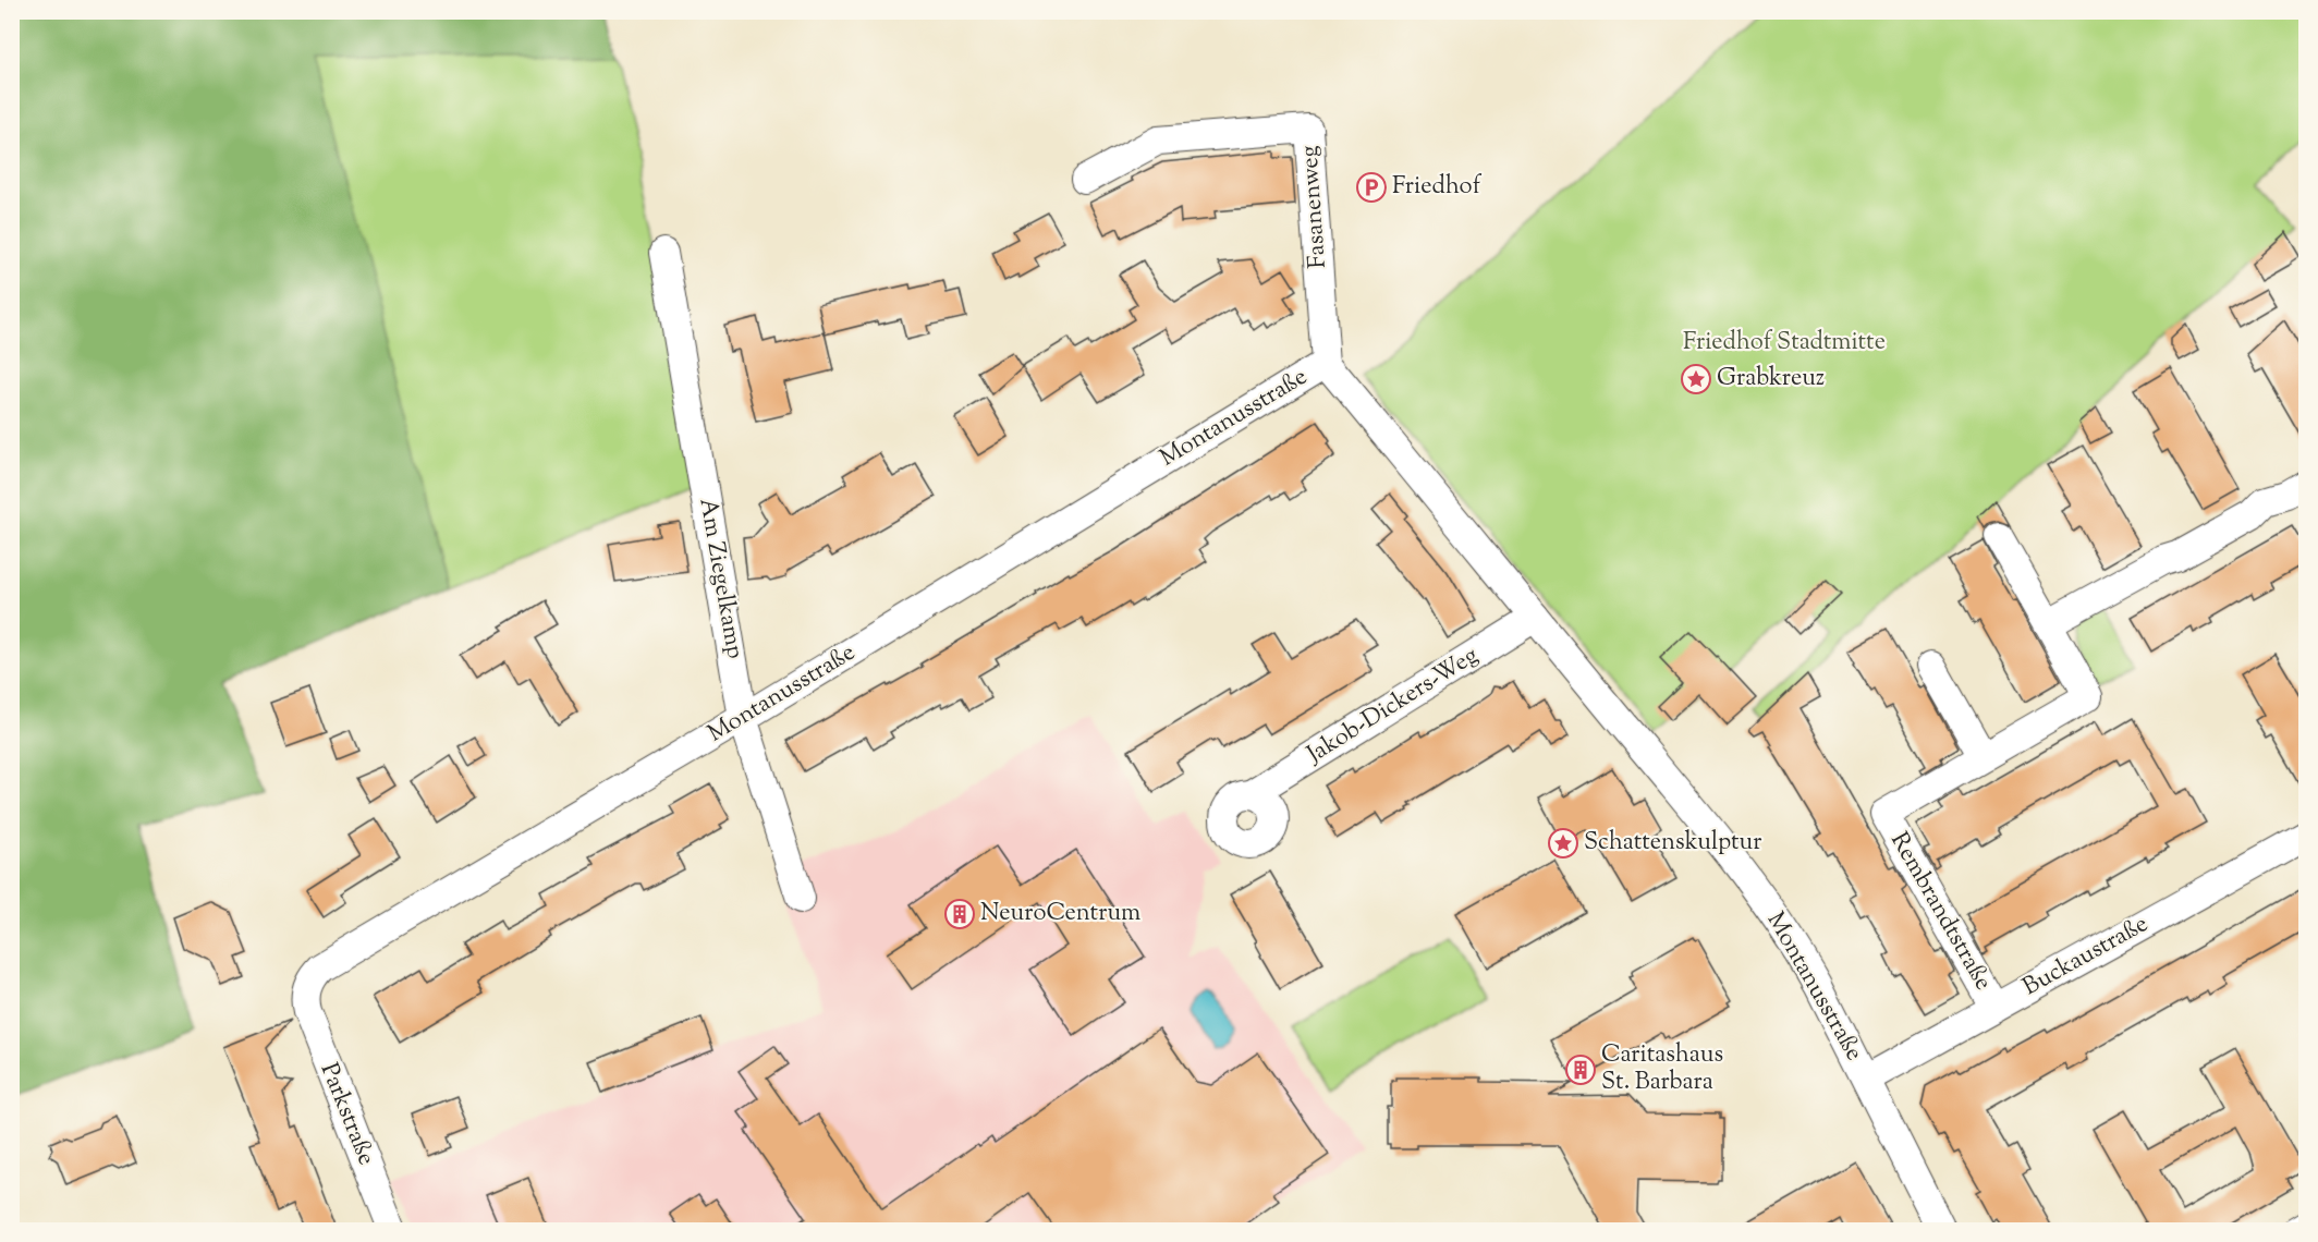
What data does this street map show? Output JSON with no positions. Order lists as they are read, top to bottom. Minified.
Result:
{"streets":{"street":["Fasanenweg","Montanusstraße","Am Ziegelkamp","Jakob-Dickers-Weg","Rembrandtstraße","Buckaustraße","Parkstraße"]},"crossings":[["Fasanenweg","Montanusstraße"],["Montanusstraße","Am Ziegelkamp"],["Montanusstraße","Jakob-Dickers-Weg"],["Montanusstraße","Buckaustraße"],["Montanusstraße","Parkstraße"],["Rembrandtstraße","Buckaustraße"]],"parks":["Friedhof Stadtmitte"],"places":{"parking":["Friedhof"],"place":["Grabkreuz","Schattenskulptur"],"building":["NeuroCentrum","Caritashaus St. Barbara"]}}
